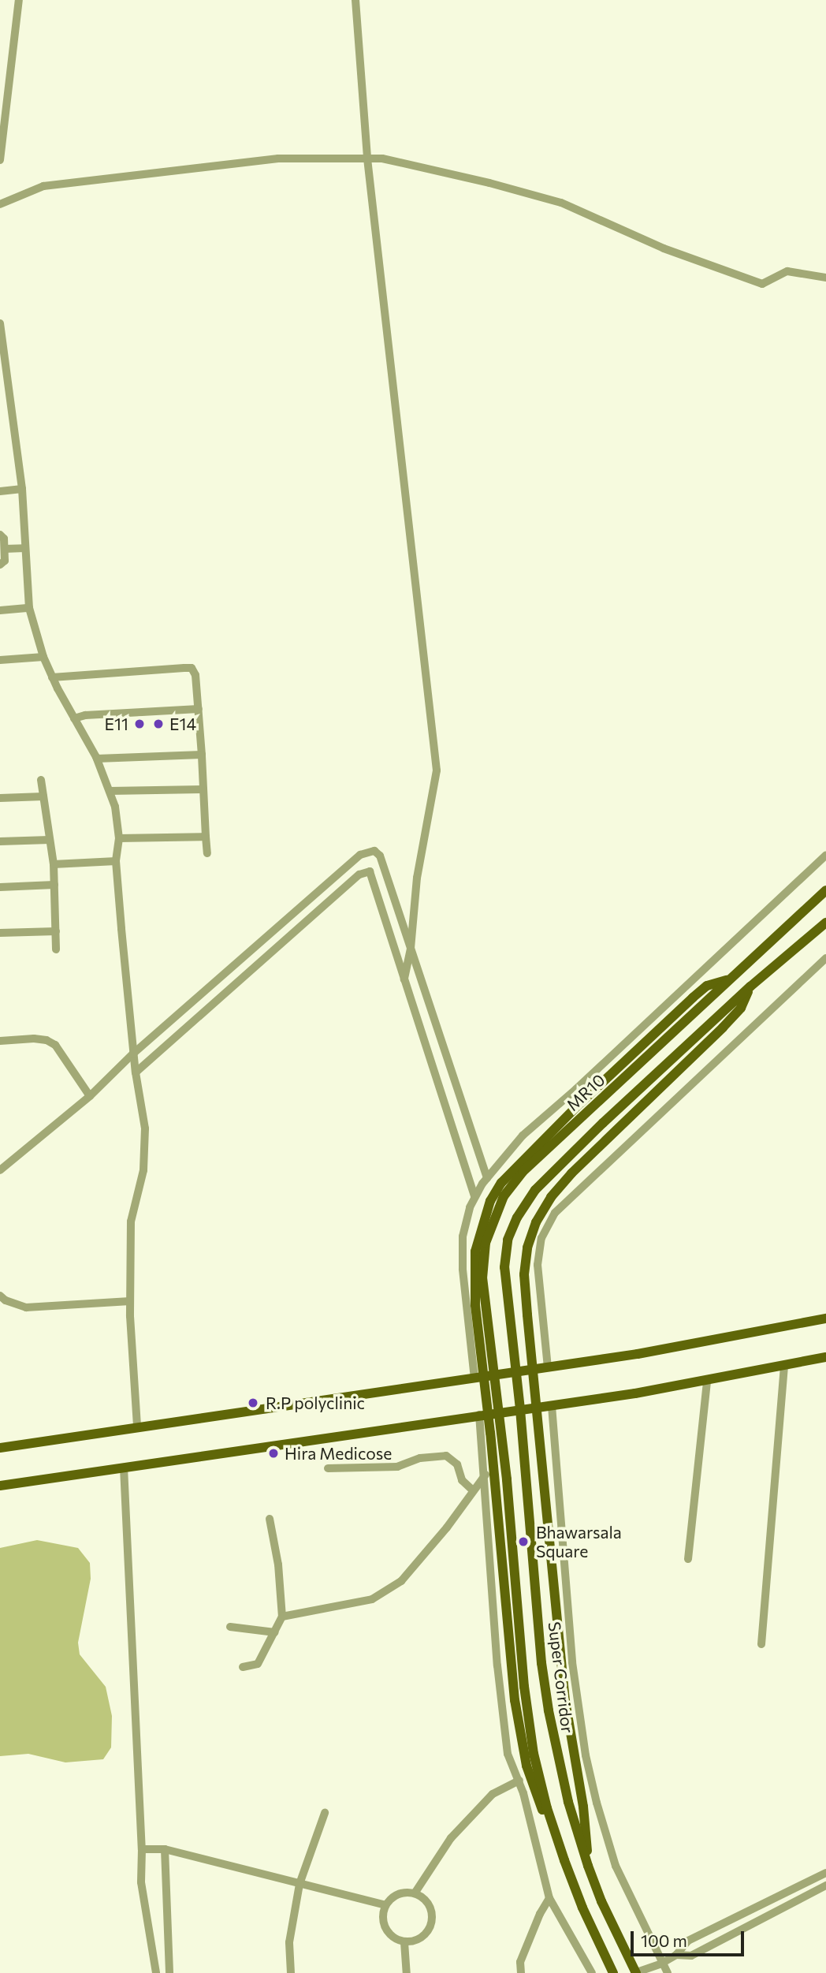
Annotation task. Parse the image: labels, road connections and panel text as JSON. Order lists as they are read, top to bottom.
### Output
{
  "streets": {
    "main road": ["MR10", "Super Corridor"]
  },
  "crossings": [
    ["MR10", "Super Corridor"]
  ],
  "places": [
    "E11",
    "E14",
    "R.P polyclinic",
    "Hira Medicose",
    "Bhawarsala Square"
  ],
  "scale_bar": "100 m"
}
